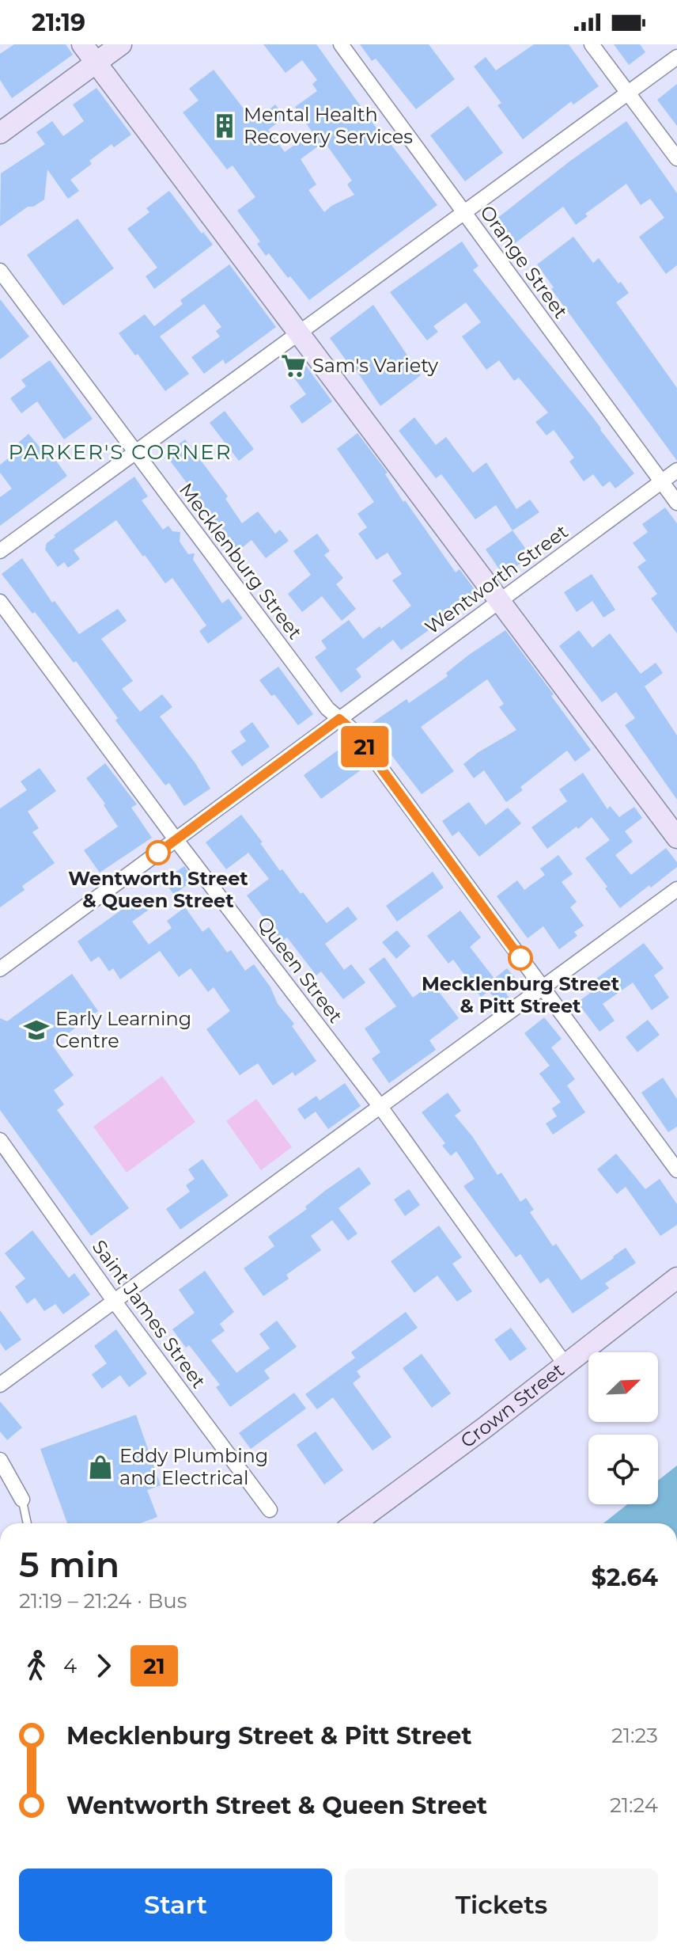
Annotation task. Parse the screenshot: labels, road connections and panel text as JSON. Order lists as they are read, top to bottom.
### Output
{
  "streets": {
    "street": [
      "Orange Street",
      "Mecklenburg Street",
      "Wentworth Street",
      "Queen Street",
      "Saint James Street",
      "Crown Street"
    ]
  },
  "crossings": [
    ["Orange Street", "Wentworth Street"],
    ["Mecklenburg Street", "Wentworth Street"],
    ["Wentworth Street", "Queen Street"],
    ["Queen Street", "Crown Street"]
  ],
  "districts": ["PARKER'S CORNER"],
  "places": {
    "building": ["Mental Health Recovery Services"],
    "supermarket": ["Sam's Variety"],
    "other": ["Wentworth Street & Queen Street", "Mecklenburg Street & Pitt Street"],
    "school or university": ["Early Learning Centre"],
    "shop": ["Eddy Plumbing and Electrical"]
  },
  "lines": ["bus line 21"],
  "north": "top right",
  "page": {
    "status": "21:19",
    "on_map": "21",
    "heading": ["5 min", "21:19 – 21:24 · Bus", "$2.64"],
    "legs": ["4", "21"],
    "list": [
      {
        "name": "Mecklenburg Street & Pitt Street",
        "value": "21:23"
      },
      {
        "name": "Wentworth Street & Queen Street",
        "value": "21:24"
      }
    ],
    "buttons": ["Start", "Tickets"]
  }
}
